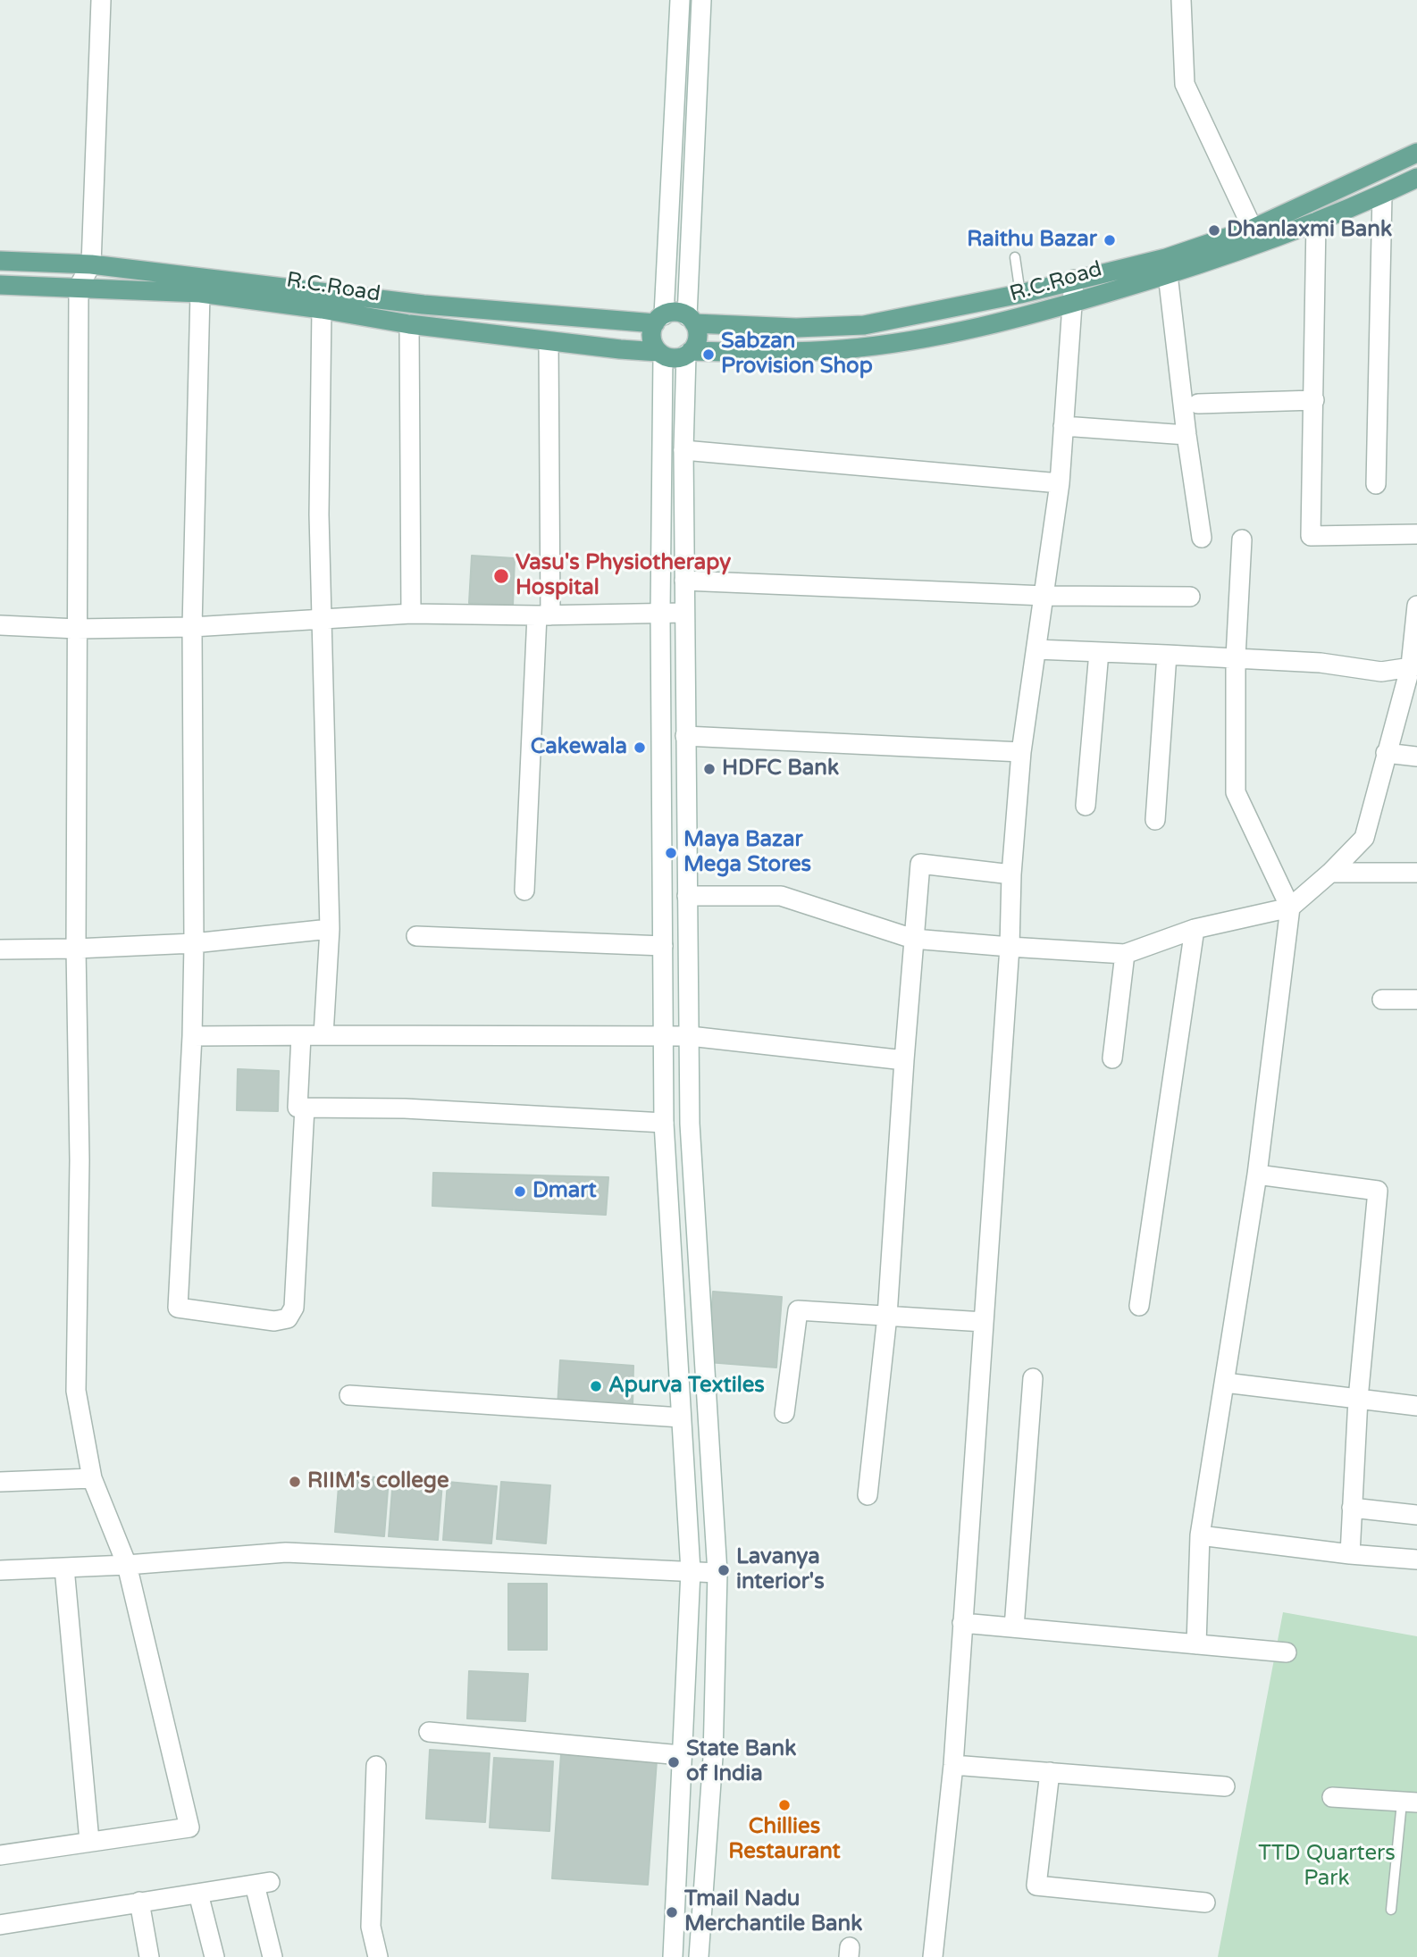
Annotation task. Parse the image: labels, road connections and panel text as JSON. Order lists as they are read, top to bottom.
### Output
{
  "streets": {
    "main road": ["R.C.Road"]
  },
  "parks": ["TTD Quarters Park"],
  "places": [
    "Dhanlaxmi Bank",
    "Raithu Bazar",
    "Sabzan Provision Shop",
    "Vasu's Physiotherapy Hospital",
    "Cakewala",
    "HDFC Bank",
    "Maya Bazar Mega Stores",
    "Dmart",
    "Apurva Textiles",
    "RIIM's college",
    "Lavanya interior's",
    "State Bank of India",
    "Chillies Restaurant",
    "Tmail Nadu Merchantile Bank"
  ]
}
